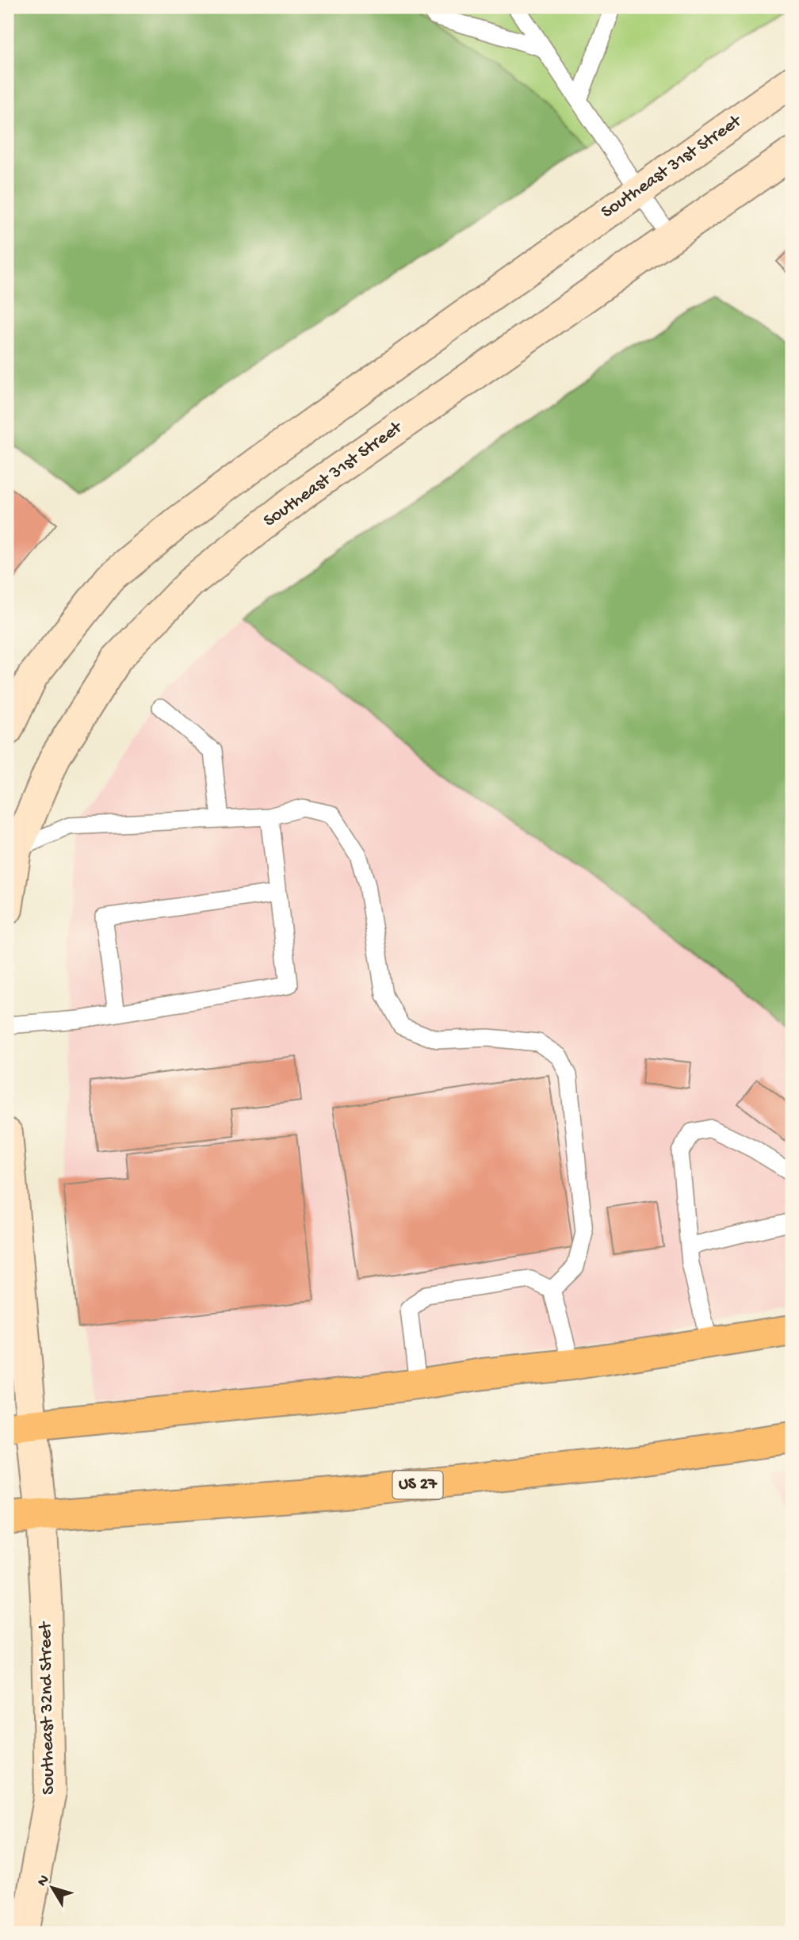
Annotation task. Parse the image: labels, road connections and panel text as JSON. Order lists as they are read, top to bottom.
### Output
{
  "streets": {
    "highway": ["US 27"],
    "main road": ["Southeast 31st Street", "Southeast 32nd Street"]
  },
  "crossings": [
    ["US 27", "Southeast 32nd Street"]
  ],
  "north": "top left"
}
